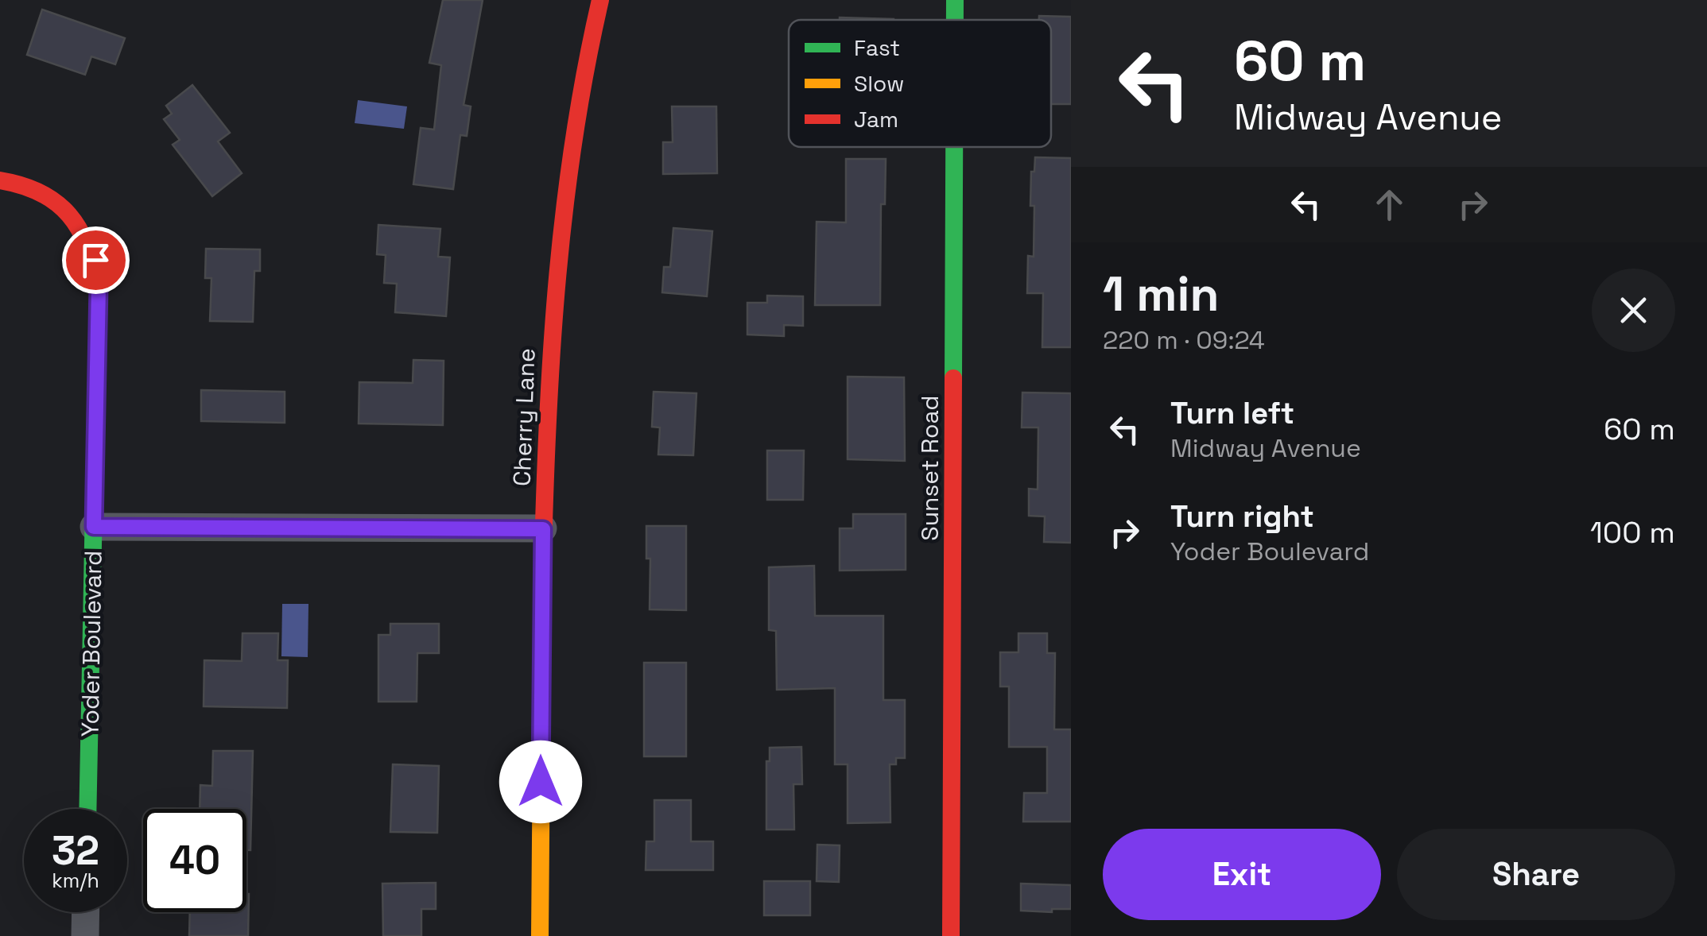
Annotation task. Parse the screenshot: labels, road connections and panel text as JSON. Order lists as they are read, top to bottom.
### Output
{
  "streets": {
    "street": ["Cherry Lane", "Sunset Road", "Yoder Boulevard"]
  },
  "legend": ["Fast", "Slow", "Jam"],
  "page": {
    "turn": ["60 m", "Midway Avenue"],
    "heading": ["1 min", "220 m · 09:24"],
    "list": [
      {
        "name": "Turn left",
        "note": "Midway Avenue",
        "value": "60 m"
      },
      {
        "name": "Turn right",
        "note": "Yoder Boulevard",
        "value": "100 m"
      }
    ],
    "speed": "32 km/h",
    "limit": "40",
    "buttons": ["Exit", "Share"]
  }
}
